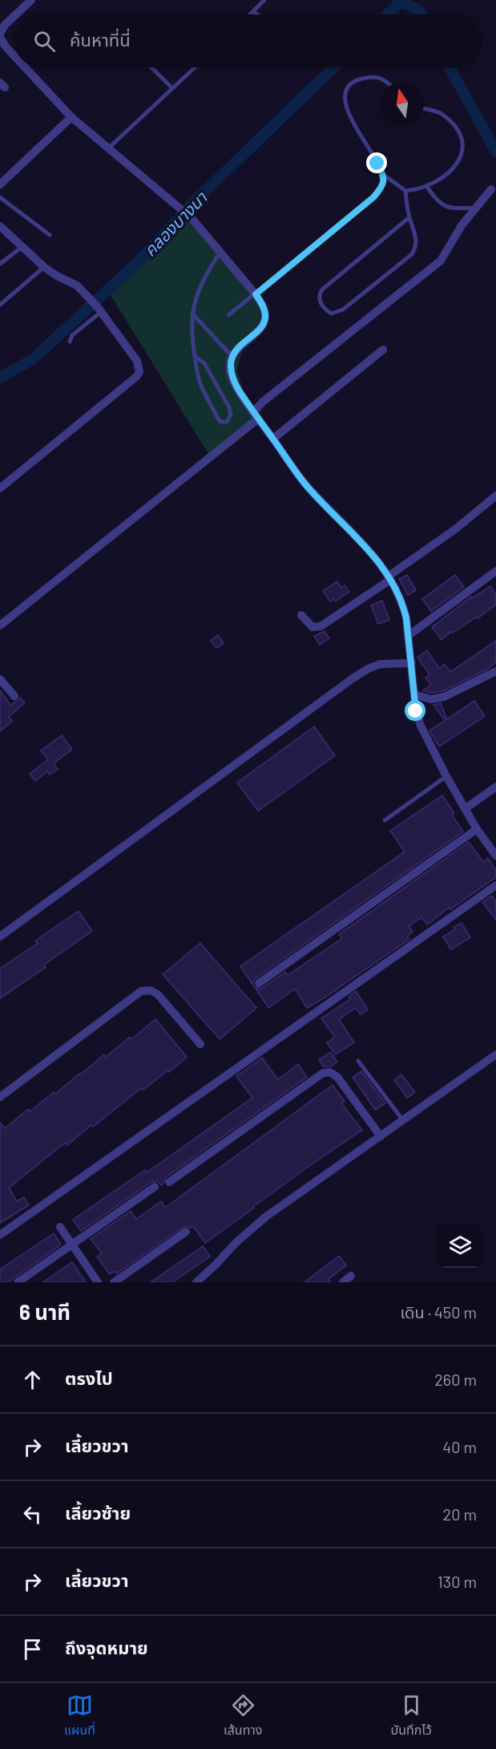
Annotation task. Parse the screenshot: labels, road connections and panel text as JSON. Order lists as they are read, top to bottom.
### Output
{
  "water": ["คลองบางนา"],
  "north": "top",
  "page": {
    "search": "ค้นหาที่นี่",
    "heading": ["6 นาที", "เดิน · 450 m"],
    "list": [
      ["ตรงไป", "260 m"],
      ["เลี้ยวขวา", "40 m"],
      ["เลี้ยวซ้าย", "20 m"],
      ["เลี้ยวขวา", "130 m"],
      "ถึงจุดหมาย"
    ],
    "nav": ["แผนที่", "เส้นทาง", "บันทึกไว้"]
  }
}
